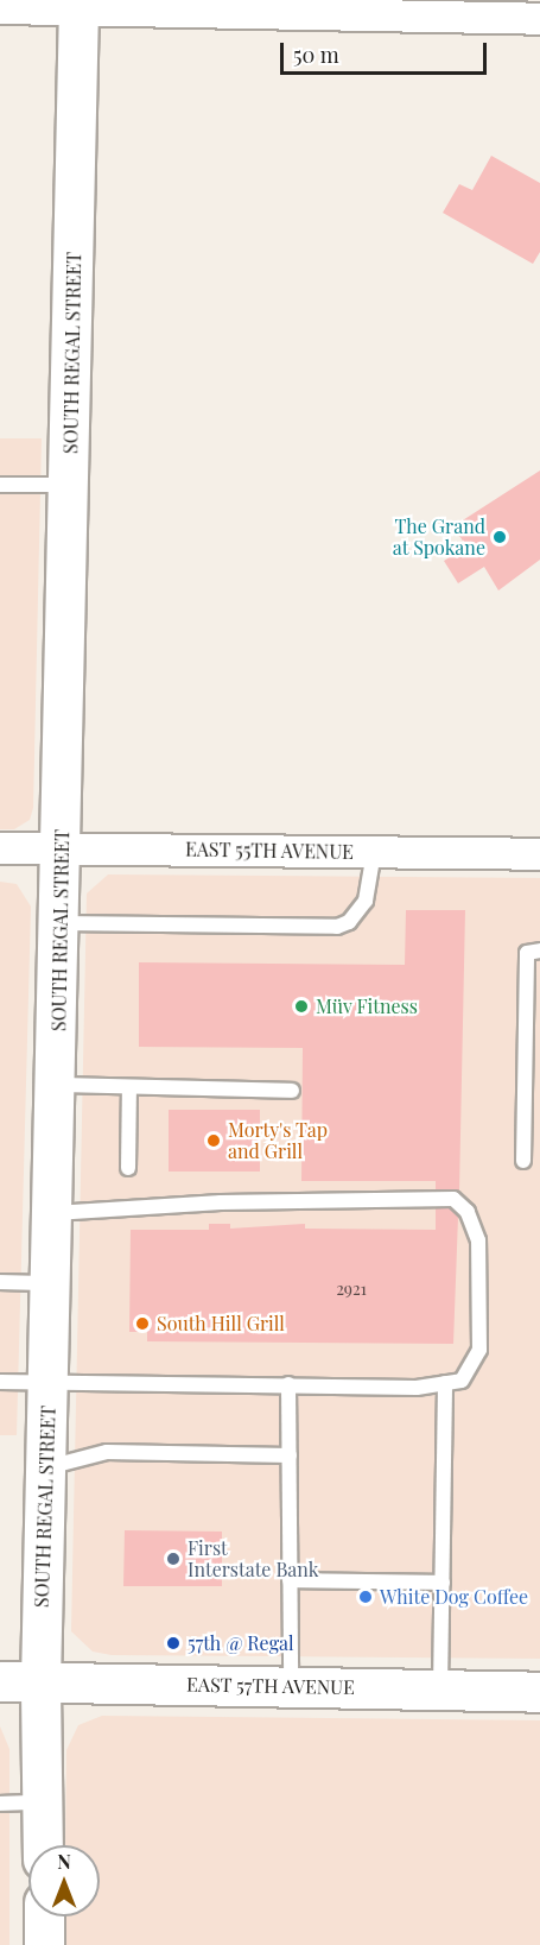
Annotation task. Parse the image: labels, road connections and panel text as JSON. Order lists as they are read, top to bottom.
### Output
{
  "streets": {
    "main road": ["SOUTH REGAL STREET", "EAST 57TH AVENUE"],
    "street": ["EAST 55TH AVENUE"]
  },
  "crossings": [
    ["SOUTH REGAL STREET", "EAST 55TH AVENUE"],
    ["SOUTH REGAL STREET", "EAST 57TH AVENUE"]
  ],
  "places": [
    "The Grand at Spokane",
    "Müv Fitness",
    "Morty's Tap and Grill",
    "South Hill Grill",
    "First Interstate Bank",
    "White Dog Coffee",
    "57th @ Regal"
  ],
  "house_numbers": ["2921"],
  "scale_bar": "50 m",
  "north": "top"
}
